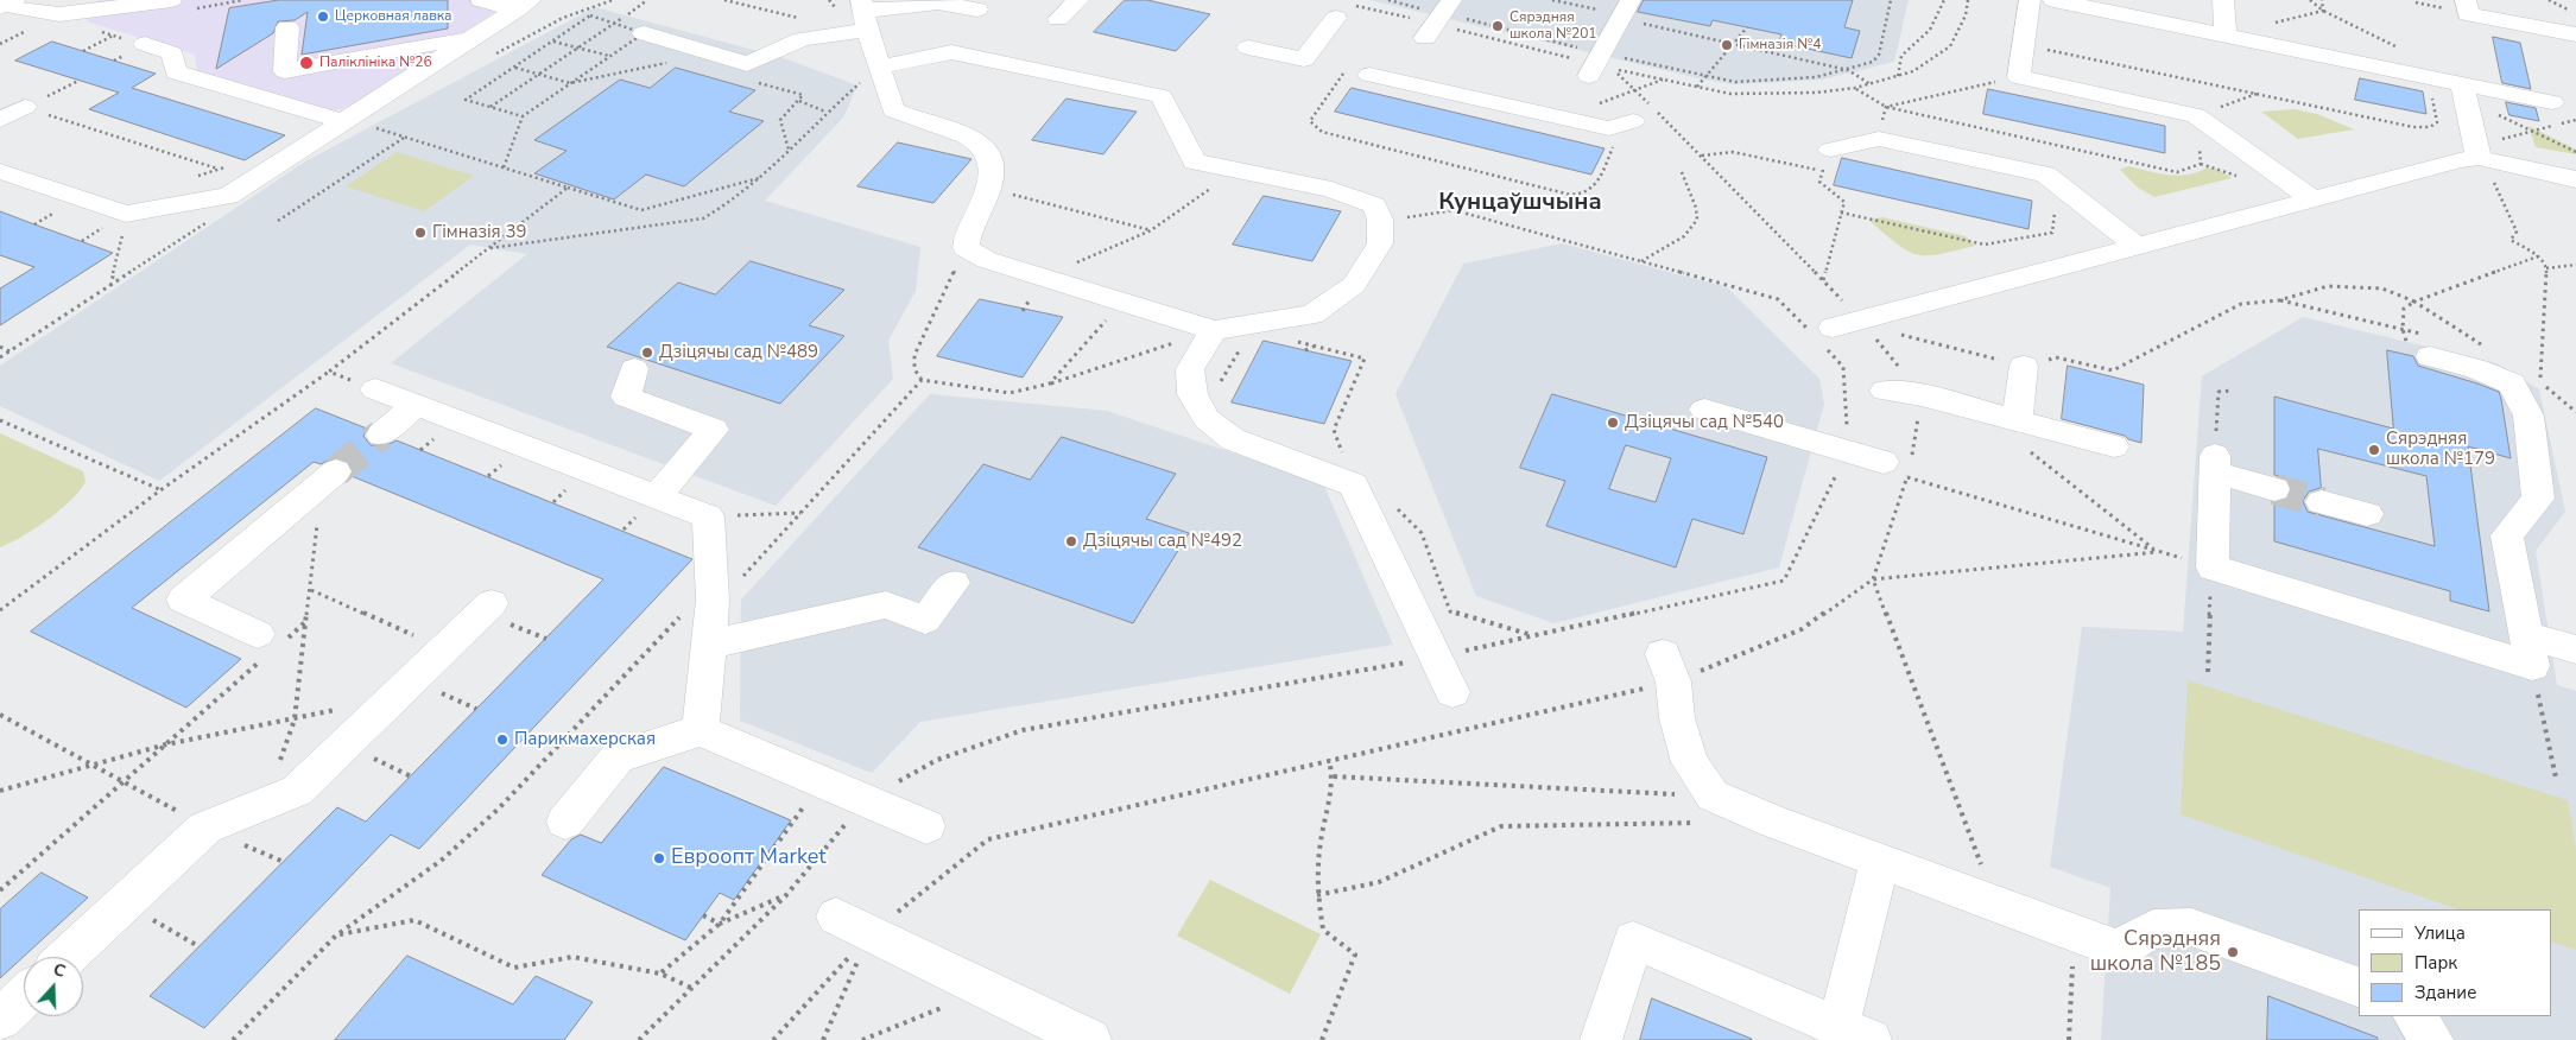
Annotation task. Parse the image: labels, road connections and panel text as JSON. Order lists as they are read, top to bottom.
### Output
{
  "districts": ["Кунцаўшчына"],
  "places": [
    "Церковная лавка",
    "Сярэдняя школа №201",
    "Гімназія №4",
    "Паліклініка №26",
    "Гімназія 39",
    "Дзіцячы сад №489",
    "Дзіцячы сад №540",
    "Сярэдняя школа №179",
    "Дзіцячы сад №492",
    "Парикмахерская",
    "Евроопт Market",
    "Сярэдняя школа №185"
  ],
  "legend": ["Улица", "Парк", "Здание"],
  "north": "top"
}
